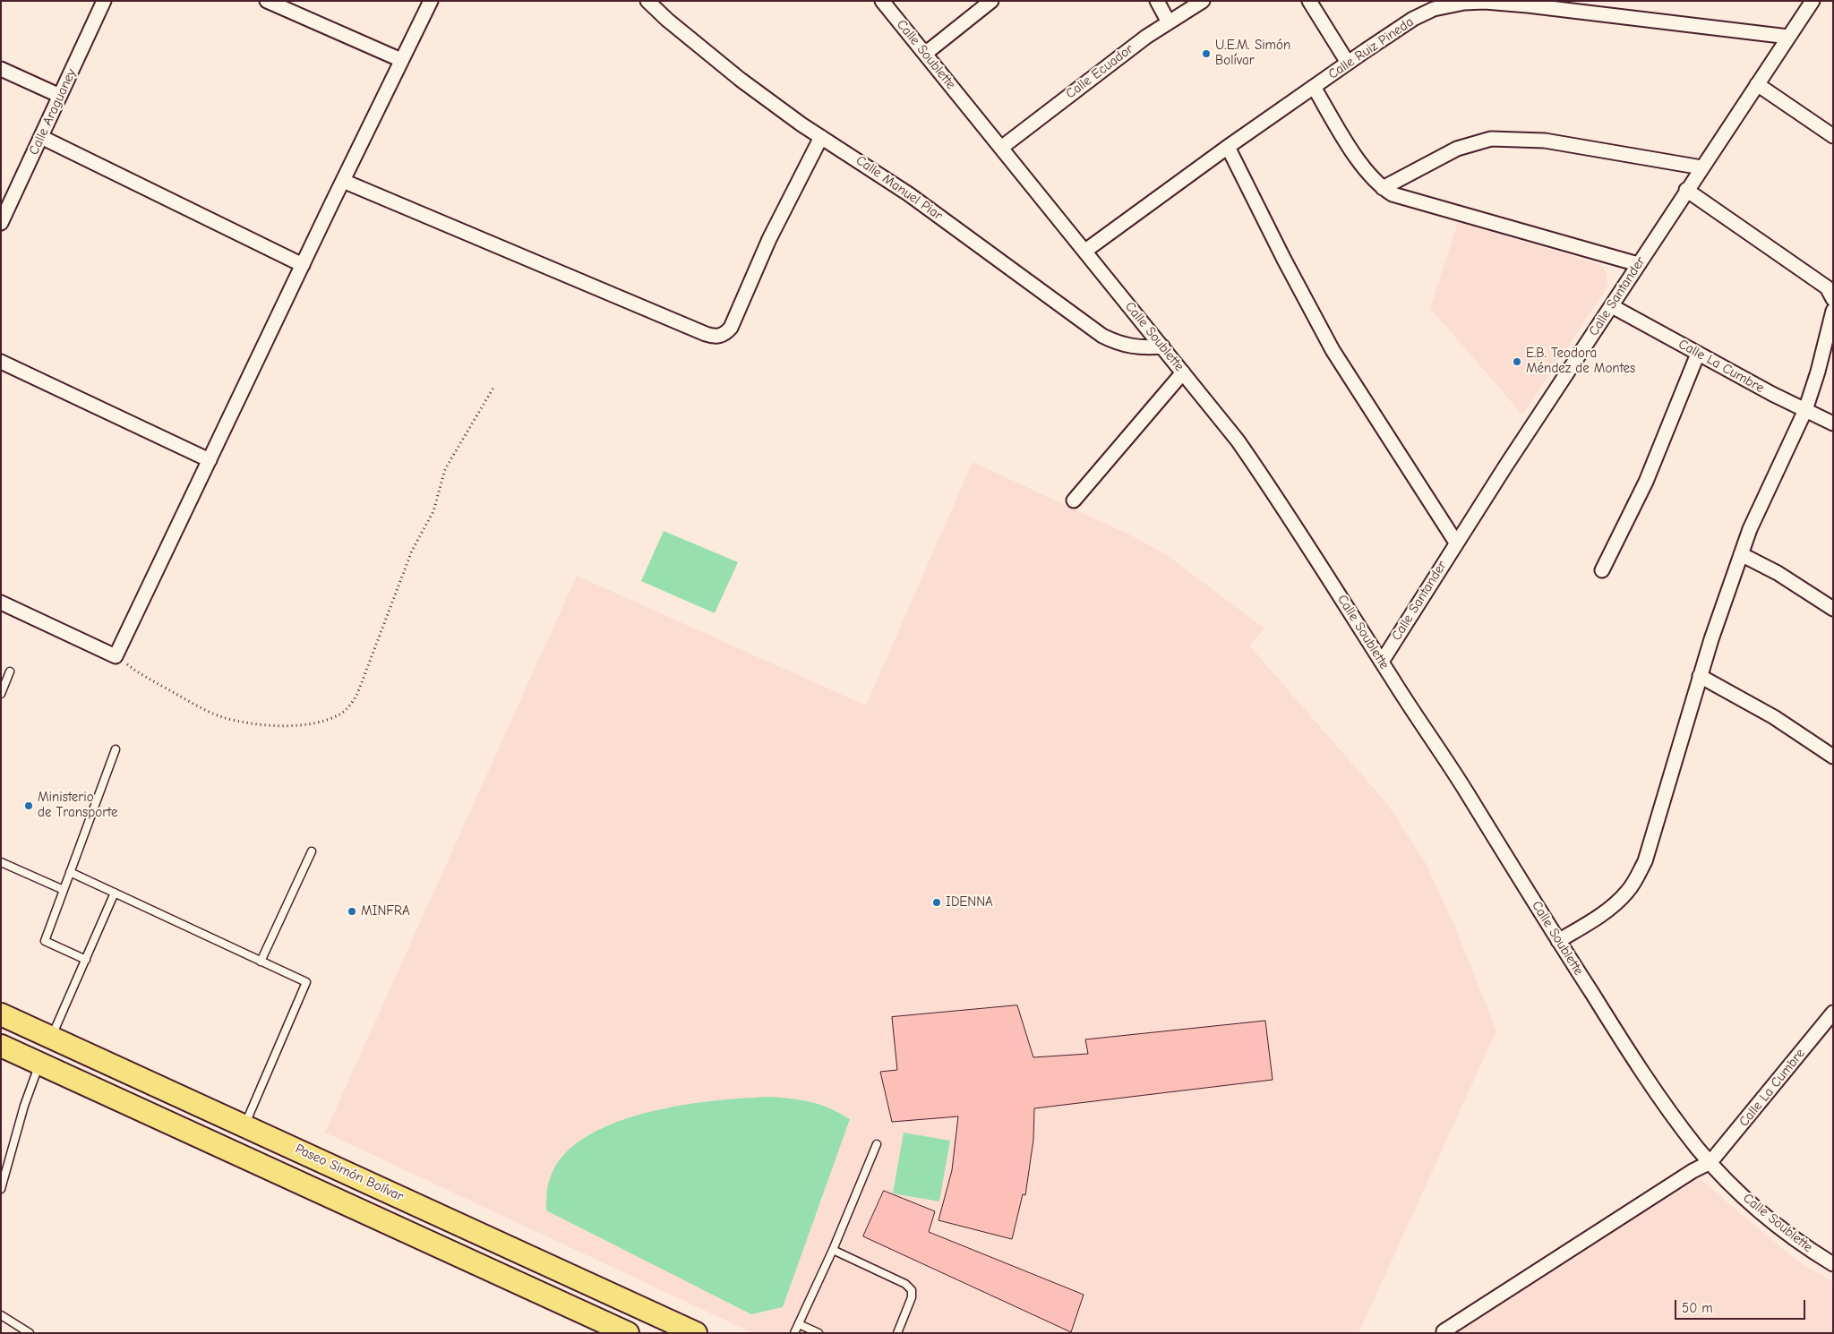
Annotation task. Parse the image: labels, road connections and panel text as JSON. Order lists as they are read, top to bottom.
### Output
{
  "streets": {
    "main road": ["Paseo Simón Bolívar"],
    "street": [
      "Calle Ruiz Pineda",
      "Calle Soublette",
      "Calle Ecuador",
      "Calle Araguaney",
      "Calle Manuel Piar",
      "Calle Santander",
      "Calle La Cumbre"
    ]
  },
  "crossings": [
    ["Calle Ruiz Pineda", "Calle Soublette"],
    ["Calle Ruiz Pineda", "Calle Santander"],
    ["Calle Soublette", "Calle Ecuador"],
    ["Calle Soublette", "Calle Manuel Piar"],
    ["Calle Soublette", "Calle Santander"],
    ["Calle Soublette", "Calle La Cumbre"],
    ["Calle Santander", "Calle La Cumbre"]
  ],
  "places": [
    "U.E.M. Simón Bolívar",
    "E.B. Teodora Méndez de Montes",
    "Ministerio de Transporte",
    "IDENNA",
    "MINFRA"
  ],
  "scale_bar": "50 m"
}
